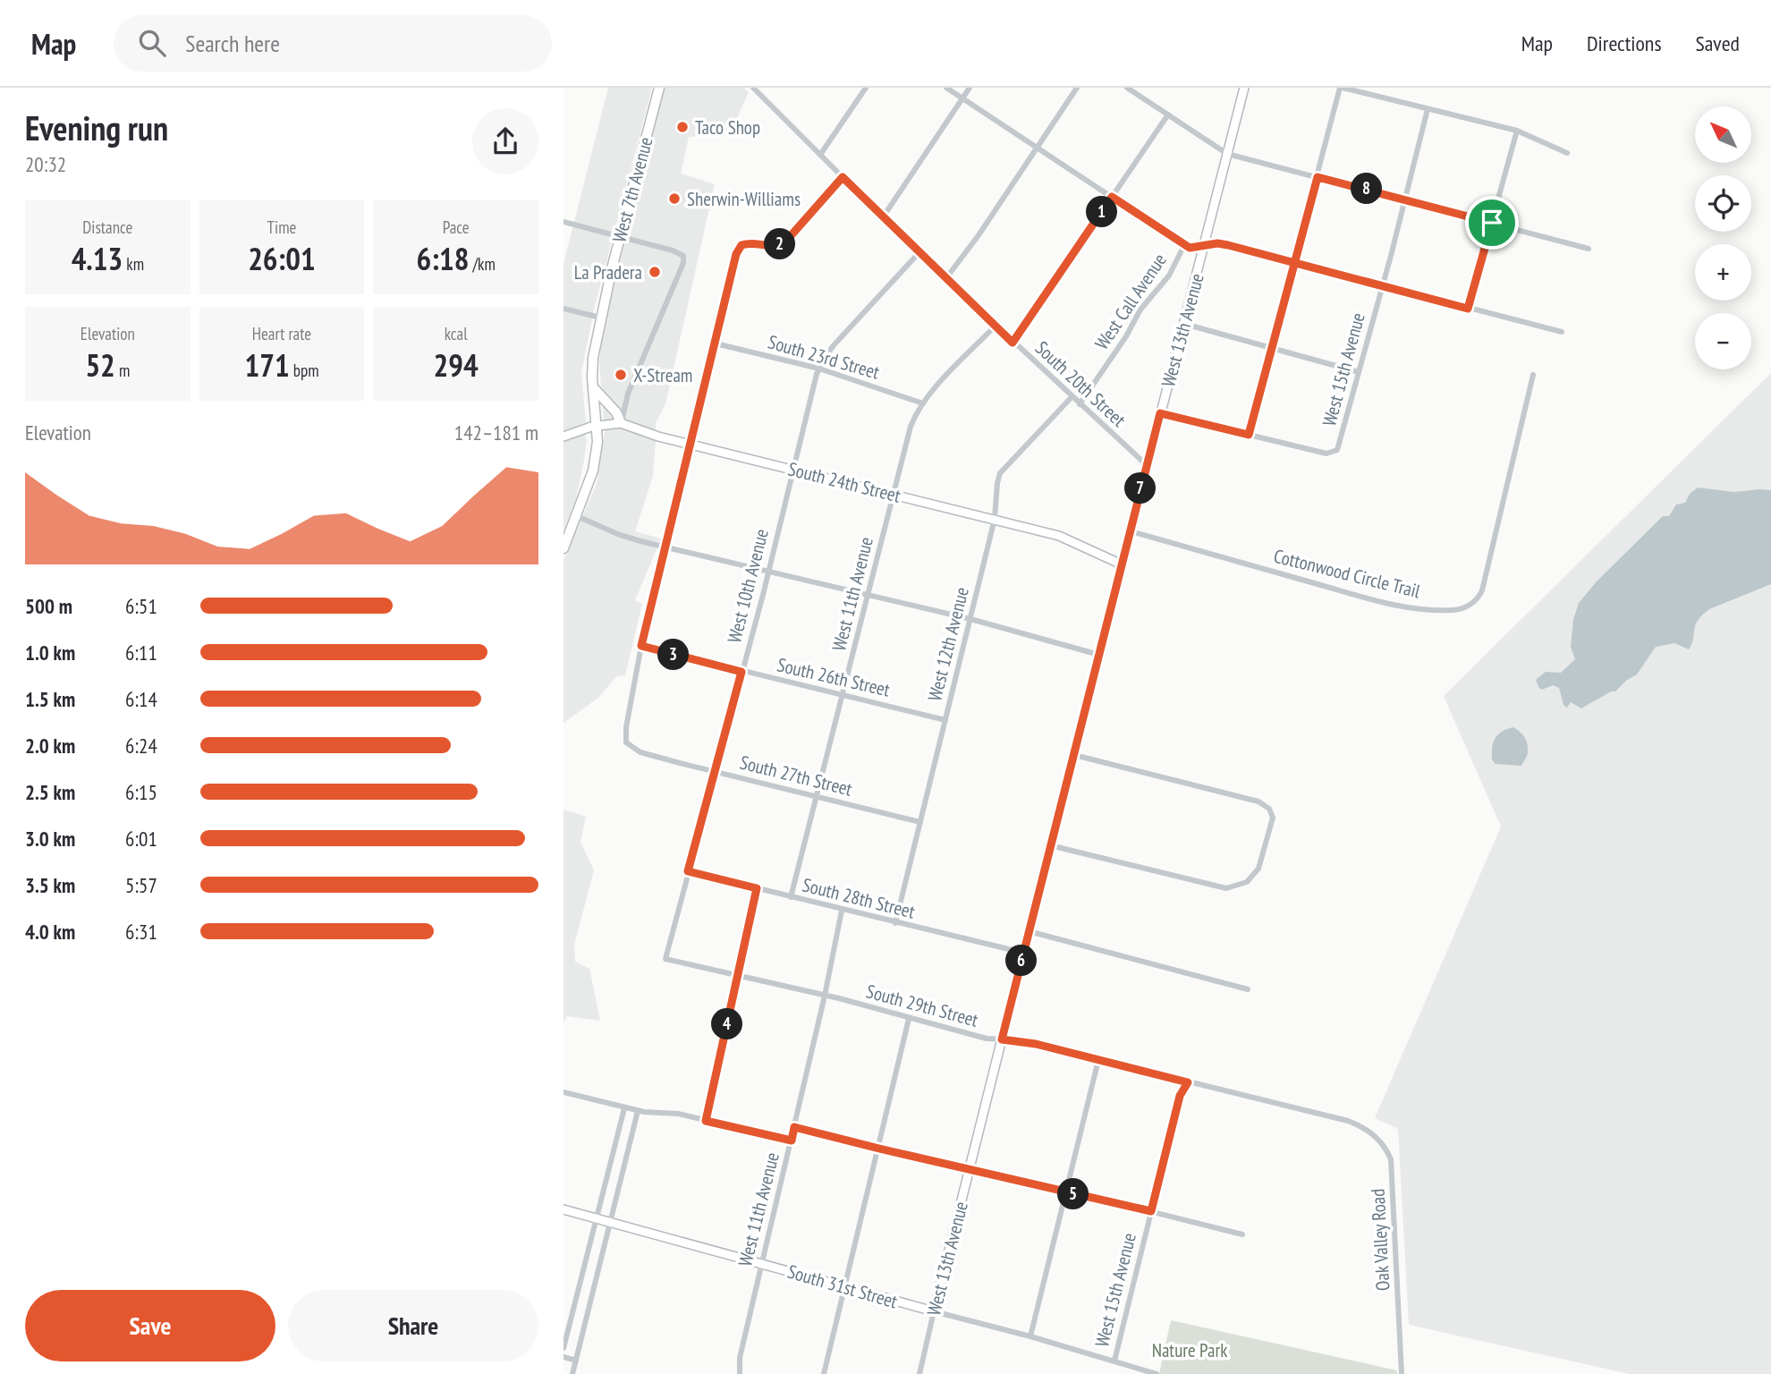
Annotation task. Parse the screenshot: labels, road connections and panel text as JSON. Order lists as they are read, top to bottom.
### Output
{
  "streets": {
    "main road": ["West 7th Avenue"],
    "street": [
      "West Call Avenue",
      "West 13th Avenue",
      "South 23rd Street",
      "West 15th Avenue",
      "South 20th Street",
      "South 24th Street",
      "Cottonwood Circle Trail",
      "West 10th Avenue",
      "West 11th Avenue",
      "West 12th Avenue",
      "South 26th Street",
      "South 27th Street",
      "South 28th Street",
      "South 29th Street",
      "Oak Valley Road",
      "South 31st Street"
    ]
  },
  "crossings": [
    ["West 7th Avenue", "South 24th Street"],
    ["West Call Avenue", "South 20th Street"],
    ["West 13th Avenue", "South 20th Street"],
    ["West 13th Avenue", "South 24th Street"],
    ["West 13th Avenue", "Cottonwood Circle Trail"],
    ["West 13th Avenue", "South 28th Street"],
    ["West 13th Avenue", "South 29th Street"],
    ["West 13th Avenue", "South 31st Street"],
    ["South 23rd Street", "West 10th Avenue"],
    ["South 23rd Street", "West 11th Avenue"],
    ["West 15th Avenue", "South 29th Street"],
    ["West 15th Avenue", "South 31st Street"],
    ["South 20th Street", "West 10th Avenue"],
    ["South 20th Street", "West 11th Avenue"],
    ["South 20th Street", "West 12th Avenue"],
    ["South 24th Street", "West 10th Avenue"],
    ["South 24th Street", "West 11th Avenue"],
    ["South 24th Street", "West 12th Avenue"],
    ["West 10th Avenue", "South 26th Street"],
    ["West 10th Avenue", "South 27th Street"],
    ["West 10th Avenue", "South 28th Street"],
    ["West 10th Avenue", "South 29th Street"],
    ["West 11th Avenue", "South 26th Street"],
    ["West 11th Avenue", "South 27th Street"],
    ["West 11th Avenue", "South 28th Street"],
    ["West 11th Avenue", "South 29th Street"],
    ["West 11th Avenue", "South 31st Street"],
    ["West 12th Avenue", "South 26th Street"],
    ["West 12th Avenue", "South 27th Street"],
    ["West 12th Avenue", "South 28th Street"],
    ["South 26th Street", "South 27th Street"],
    ["South 29th Street", "Oak Valley Road"]
  ],
  "parks": ["Nature Park"],
  "places": [
    "Taco Shop",
    "Sherwin-Williams",
    "La Pradera",
    "X-Stream"
  ],
  "north": "top left",
  "page": {
    "header": "Map",
    "search": "Search here",
    "nav": ["Map", "Directions", "Saved"],
    "heading": ["Evening run", "20:32"],
    "map_buttons": ["+", "−"],
    "pins": [
      "8",
      "1",
      "2",
      "7",
      "3",
      "6",
      "4",
      "5"
    ],
    "stats": [
      ["Distance", "4.13 km"],
      ["Time", "26:01"],
      ["Pace", "6:18 /km"],
      ["Elevation", "52 m"],
      ["Heart rate", "171 bpm"],
      ["kcal", "294"]
    ],
    "chart": ["Elevation", "142–181 m"],
    "list": [
      {
        "name": "500 m",
        "note": "6:51"
      },
      {
        "name": "1.0 km",
        "note": "6:11"
      },
      {
        "name": "1.5 km",
        "note": "6:14"
      },
      {
        "name": "2.0 km",
        "note": "6:24"
      },
      {
        "name": "2.5 km",
        "note": "6:15"
      },
      {
        "name": "3.0 km",
        "note": "6:01"
      },
      {
        "name": "3.5 km",
        "note": "5:57"
      },
      {
        "name": "4.0 km",
        "note": "6:31"
      }
    ],
    "buttons": ["Save", "Share"]
  }
}
